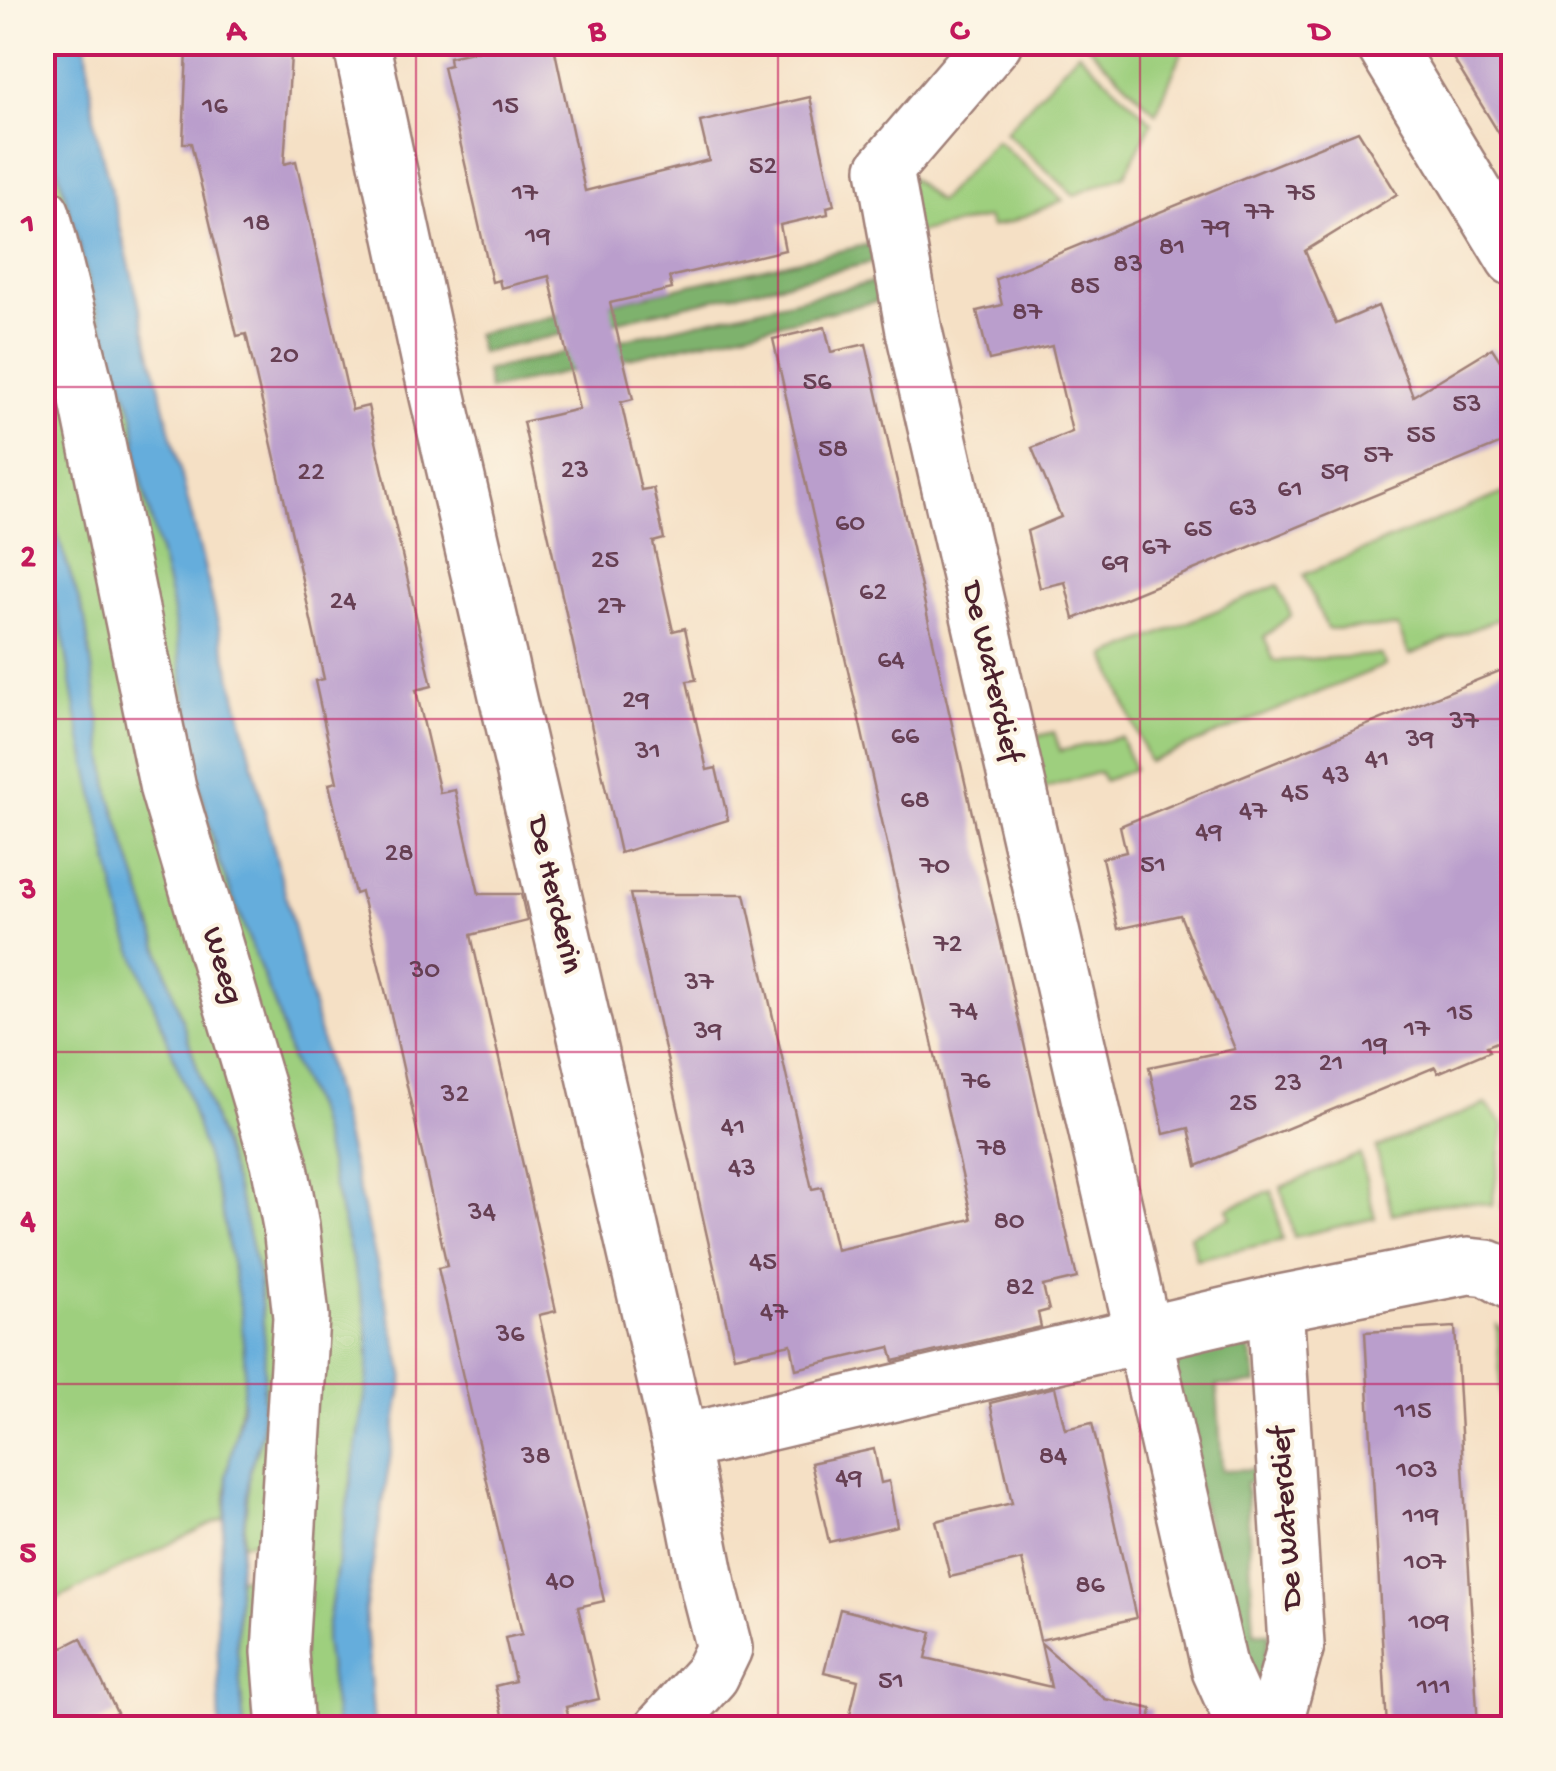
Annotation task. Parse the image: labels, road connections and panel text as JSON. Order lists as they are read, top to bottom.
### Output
{
  "streets": {
    "street": ["De Waterdief", "De Herderin", "Weeg"]
  },
  "house_numbers": [
    "16",
    "15",
    "52",
    "17",
    "75",
    "77",
    "18",
    "79",
    "19",
    "81",
    "83",
    "85",
    "87",
    "20",
    "56",
    "53",
    "55",
    "58",
    "57",
    "23",
    "22",
    "59",
    "61",
    "63",
    "60",
    "65",
    "67",
    "25",
    "69",
    "62",
    "24",
    "27",
    "64",
    "29",
    "37",
    "66",
    "39",
    "31",
    "41",
    "43",
    "45",
    "68",
    "47",
    "49",
    "28",
    "51",
    "70",
    "72",
    "30",
    "37",
    "74",
    "15",
    "17",
    "39",
    "19",
    "21",
    "76",
    "23",
    "32",
    "25",
    "41",
    "78",
    "43",
    "34",
    "80",
    "45",
    "82",
    "47",
    "36",
    "115",
    "38",
    "84",
    "103",
    "49",
    "119",
    "107",
    "40",
    "86",
    "109",
    "51",
    "111"
  ],
  "grid": {
    "columns": [
      "A",
      "B",
      "C",
      "D"
    ],
    "rows": [
      "1",
      "2",
      "3",
      "4",
      "5"
    ]
  }
}
